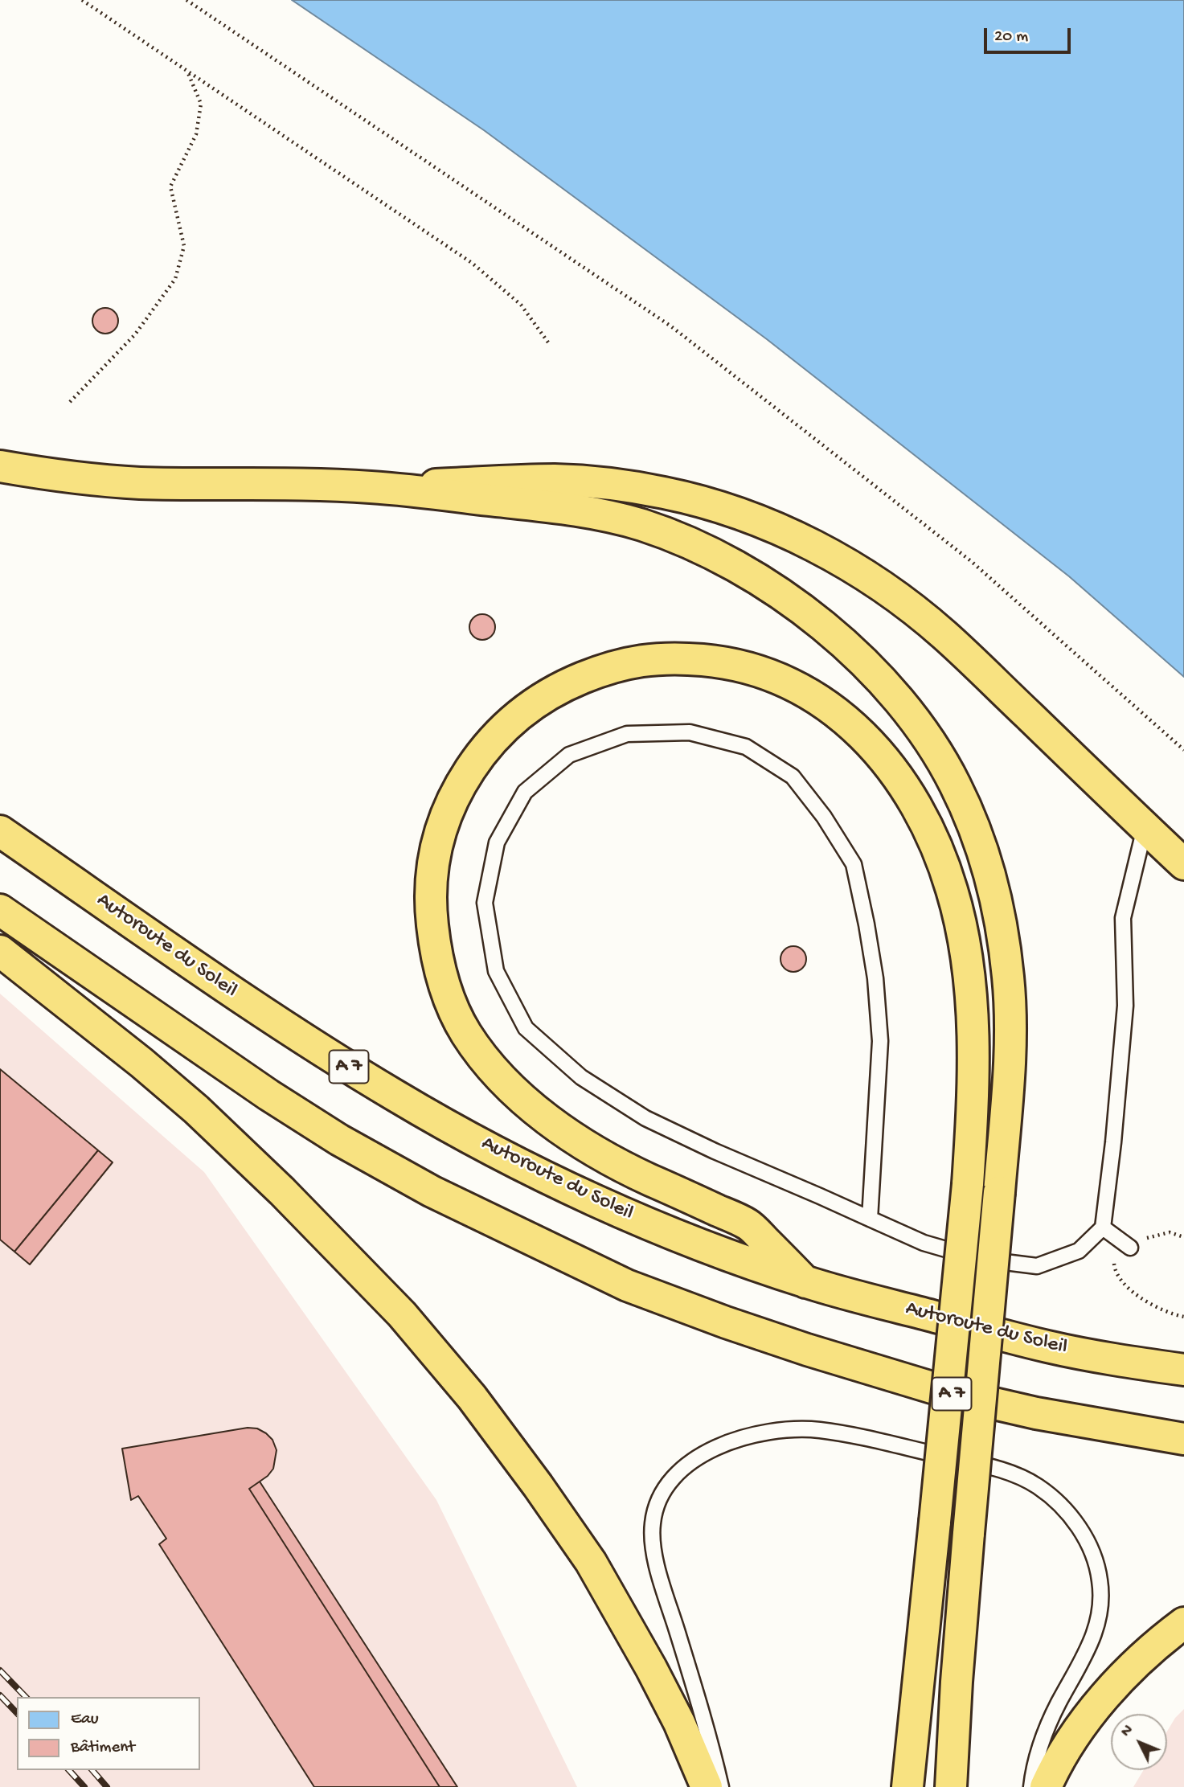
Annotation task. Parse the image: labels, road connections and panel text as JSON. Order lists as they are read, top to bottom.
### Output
{
  "streets": {
    "highway": ["Autoroute du Soleil", "A 7"]
  },
  "legend": ["Eau", "Bâtiment"],
  "scale_bar": "20 m",
  "north": "top left"
}
